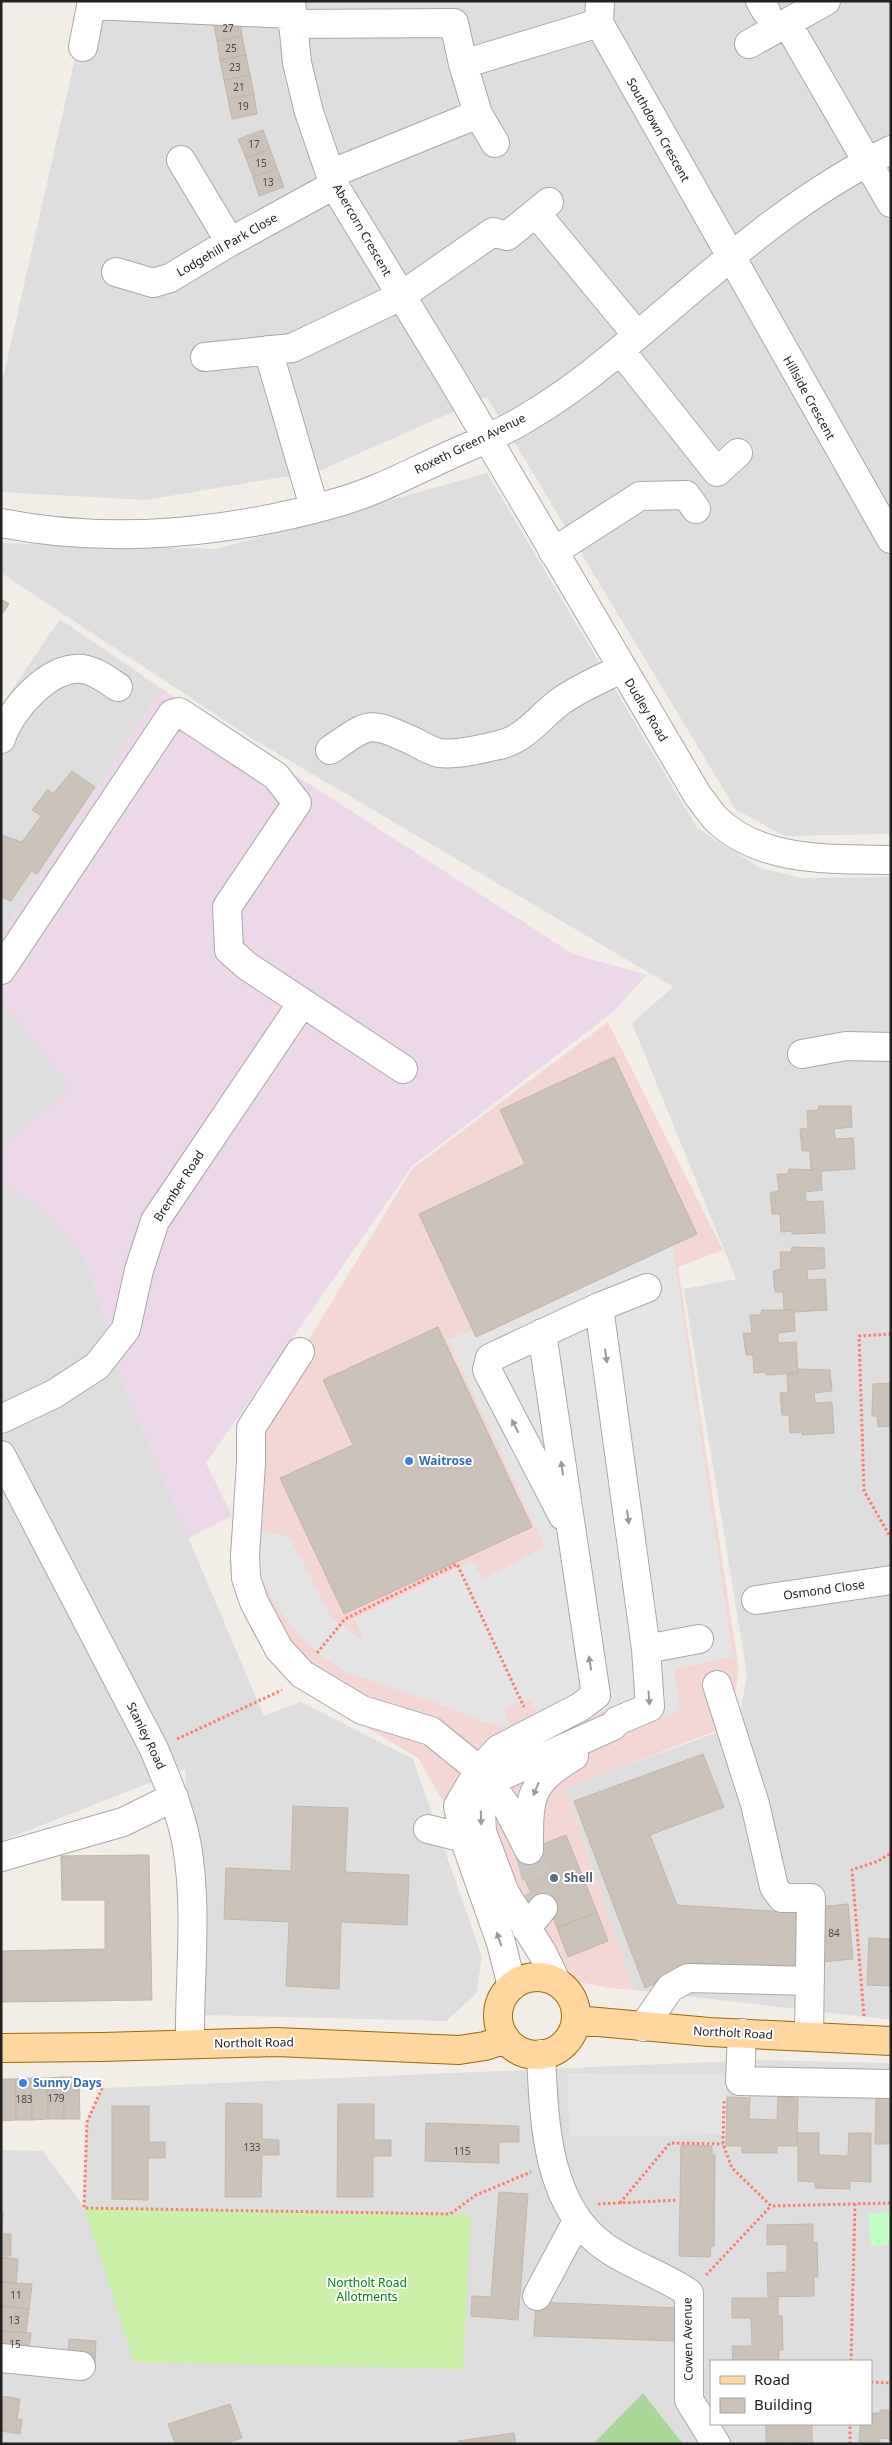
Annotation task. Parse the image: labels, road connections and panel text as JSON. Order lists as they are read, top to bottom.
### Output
{
  "streets": {
    "main road": ["Northolt Road"],
    "street": [
      "Southdown Crescent",
      "Abercorn Crescent",
      "Lodgehill Park Close",
      "Hillside Crescent",
      "Roxeth Green Avenue",
      "Dudley Road",
      "Brember Road",
      "Osmond Close",
      "Stanley Road",
      "Cowen Avenue"
    ]
  },
  "crossings": [
    ["Southdown Crescent", "Hillside Crescent"],
    ["Southdown Crescent", "Roxeth Green Avenue"],
    ["Abercorn Crescent", "Lodgehill Park Close"],
    ["Abercorn Crescent", "Roxeth Green Avenue"],
    ["Abercorn Crescent", "Dudley Road"],
    ["Hillside Crescent", "Roxeth Green Avenue"],
    ["Roxeth Green Avenue", "Dudley Road"],
    ["Stanley Road", "Northolt Road"],
    ["Northolt Road", "Cowen Avenue"]
  ],
  "parks": ["Northolt Road Allotments"],
  "places": ["Waitrose", "Shell", "Sunny Days"],
  "house_numbers": [
    "27",
    "25",
    "23",
    "21",
    "19",
    "17",
    "15",
    "13",
    "84",
    "179",
    "183",
    "133",
    "115",
    "11",
    "13",
    "15"
  ],
  "legend": ["Road", "Building"]
}
